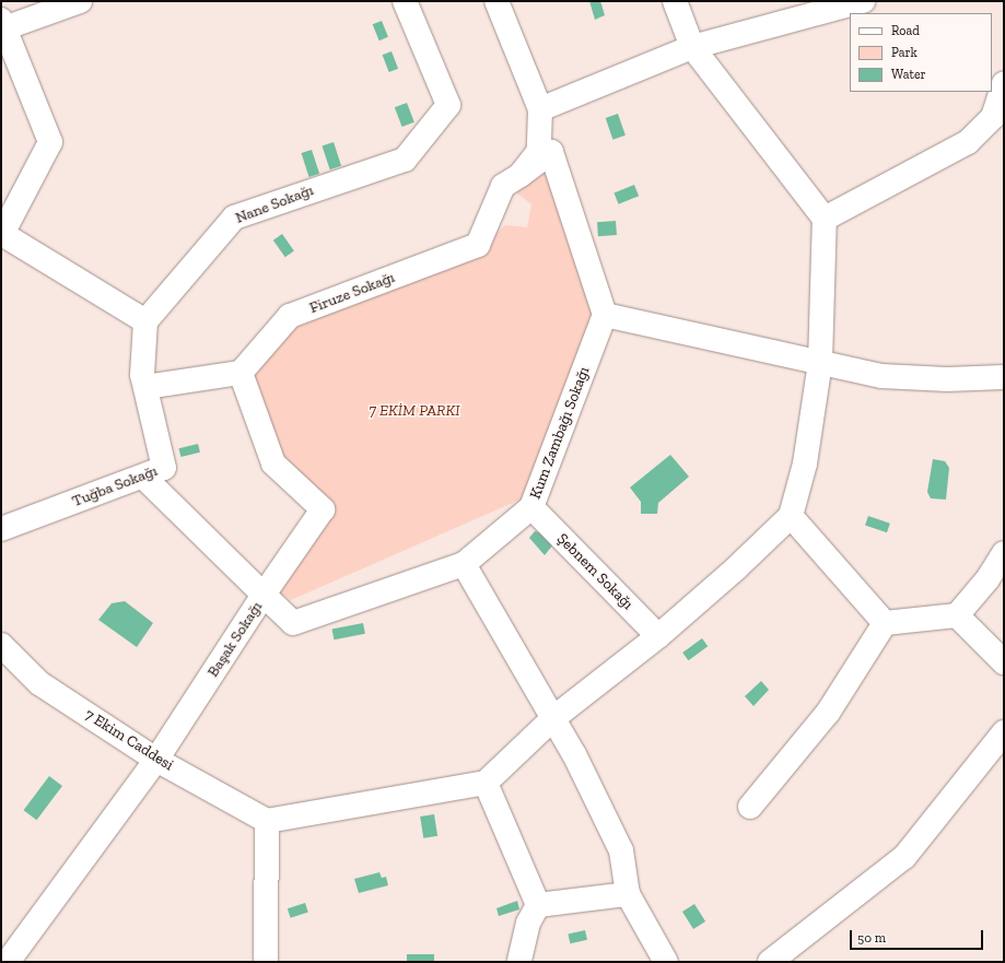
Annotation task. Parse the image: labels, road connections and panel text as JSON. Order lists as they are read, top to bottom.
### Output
{
  "streets": {
    "street": [
      "Nane Sokağı",
      "Firuze Sokağı",
      "Kum Zambağı Sokağı",
      "Tuğba Sokağı",
      "Şebnem Sokağı",
      "Başak Sokağı",
      "7 Ekim Caddesi"
    ]
  },
  "crossings": [
    ["Nane Sokağı", "Tuğba Sokağı"],
    ["Kum Zambağı Sokağı", "Şebnem Sokağı"],
    ["Kum Zambağı Sokağı", "Başak Sokağı"],
    ["Tuğba Sokağı", "Başak Sokağı"],
    ["Başak Sokağı", "7 Ekim Caddesi"]
  ],
  "parks": ["7 EKİM PARKI"],
  "legend": ["Road", "Park", "Water"],
  "scale_bar": "50 m"
}
